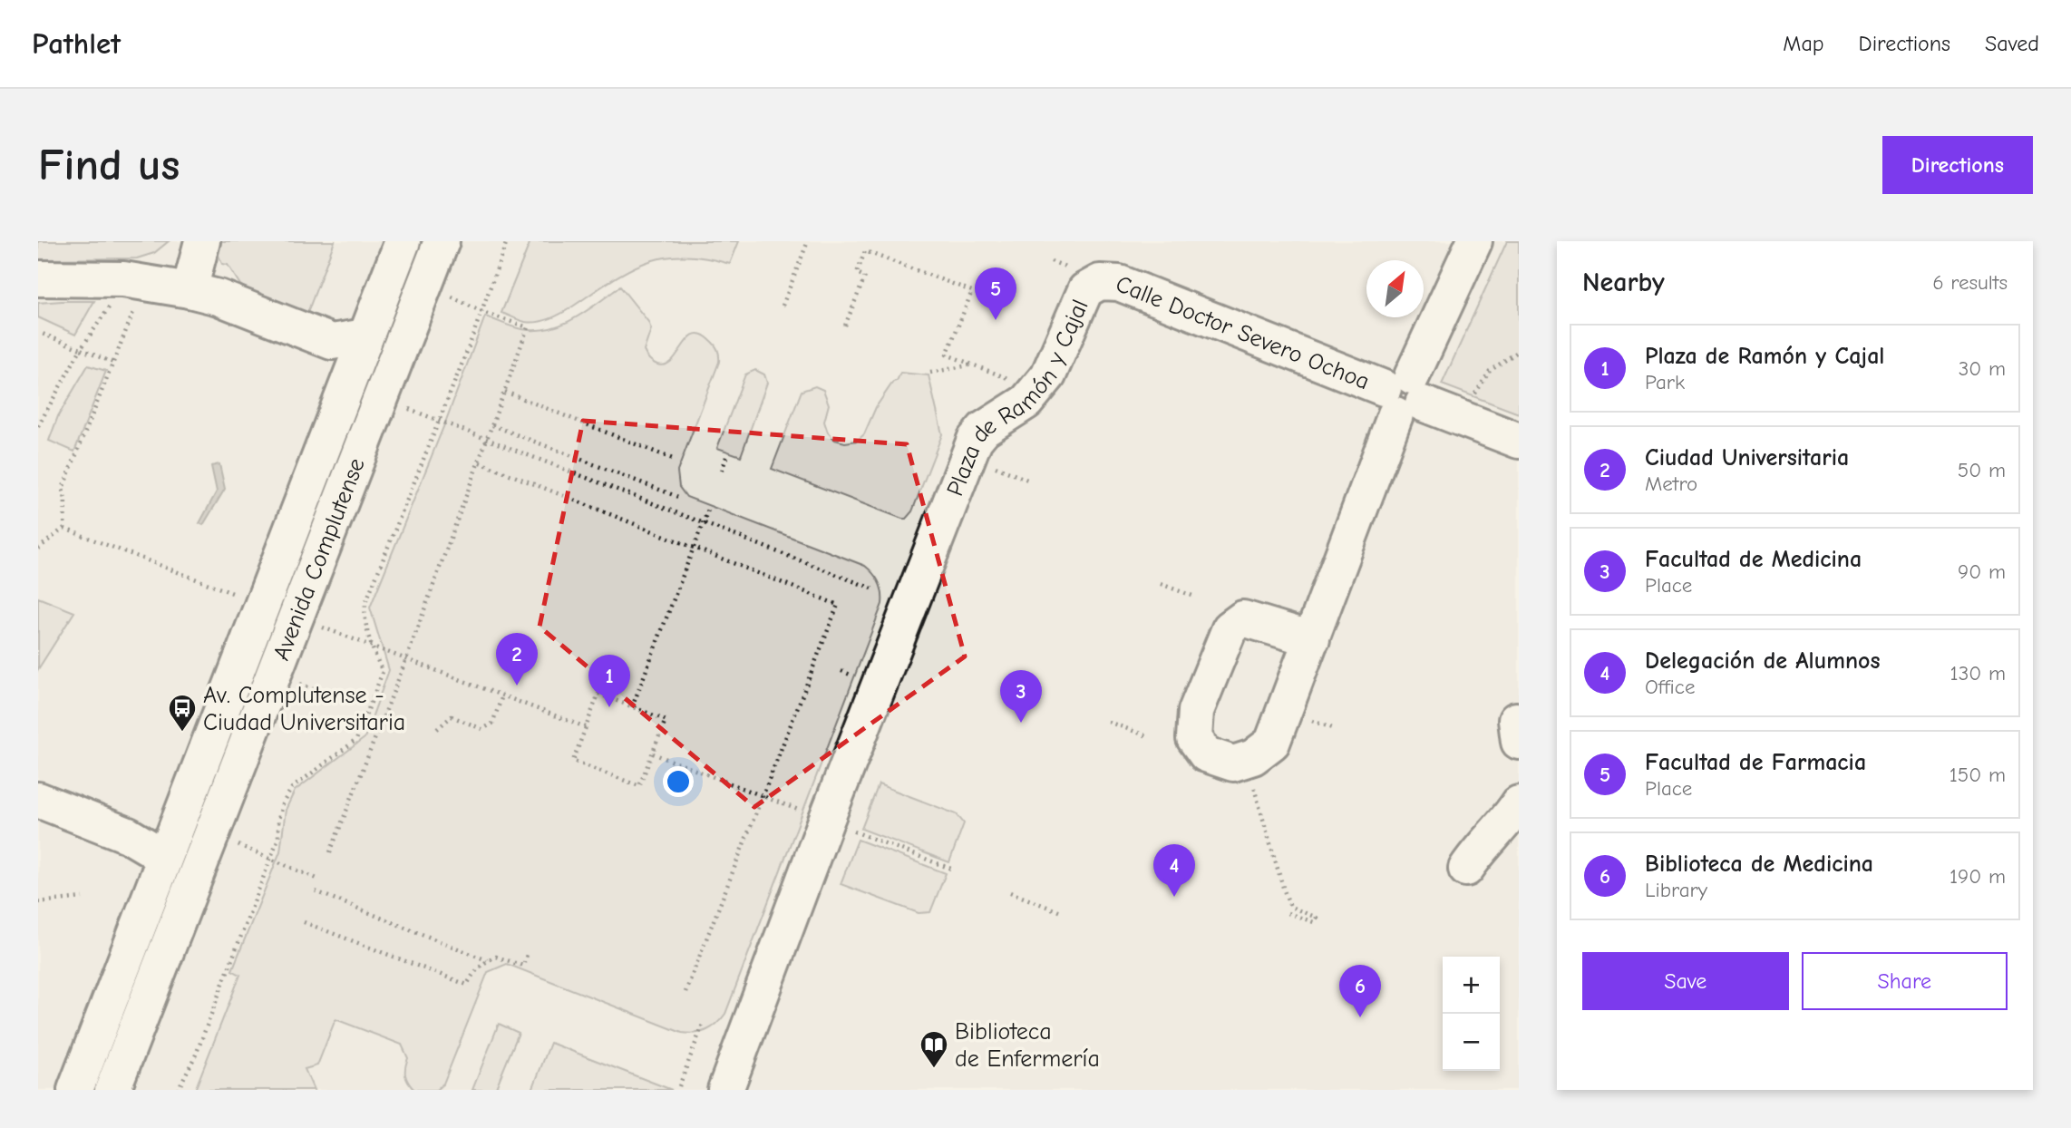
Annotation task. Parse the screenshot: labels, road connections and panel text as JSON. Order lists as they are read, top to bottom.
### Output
{
  "streets": {
    "street": ["Calle Doctor Severo Ochoa", "Plaza de Ramón y Cajal", "Avenida Complutense"]
  },
  "crossings": [
    ["Calle Doctor Severo Ochoa", "Plaza de Ramón y Cajal"]
  ],
  "places": {
    "bus stop": ["Av. Complutense - Ciudad Universitaria"],
    "library": ["Biblioteca de Enfermería"]
  },
  "north": "top right",
  "page": {
    "header": "Pathlet",
    "nav": ["Map", "Directions", "Saved"],
    "buttons": [
      "Directions",
      ["Save", "Share"]
    ],
    "title": "Find us",
    "heading": ["Nearby", "6 results"],
    "pins": [
      "5",
      "2",
      "1",
      "3",
      "4",
      "6"
    ],
    "list": [
      {
        "mark": "1",
        "name": "Plaza de Ramón y Cajal",
        "note": "Park",
        "value": "30 m"
      },
      {
        "mark": "2",
        "name": "Ciudad Universitaria",
        "note": "Metro",
        "value": "50 m"
      },
      {
        "mark": "3",
        "name": "Facultad de Medicina",
        "note": "Place",
        "value": "90 m"
      },
      {
        "mark": "4",
        "name": "Delegación de Alumnos",
        "note": "Office",
        "value": "130 m"
      },
      {
        "mark": "5",
        "name": "Facultad de Farmacia",
        "note": "Place",
        "value": "150 m"
      },
      {
        "mark": "6",
        "name": "Biblioteca de Medicina",
        "note": "Library",
        "value": "190 m"
      }
    ],
    "map_buttons": ["+", "−"]
  }
}
